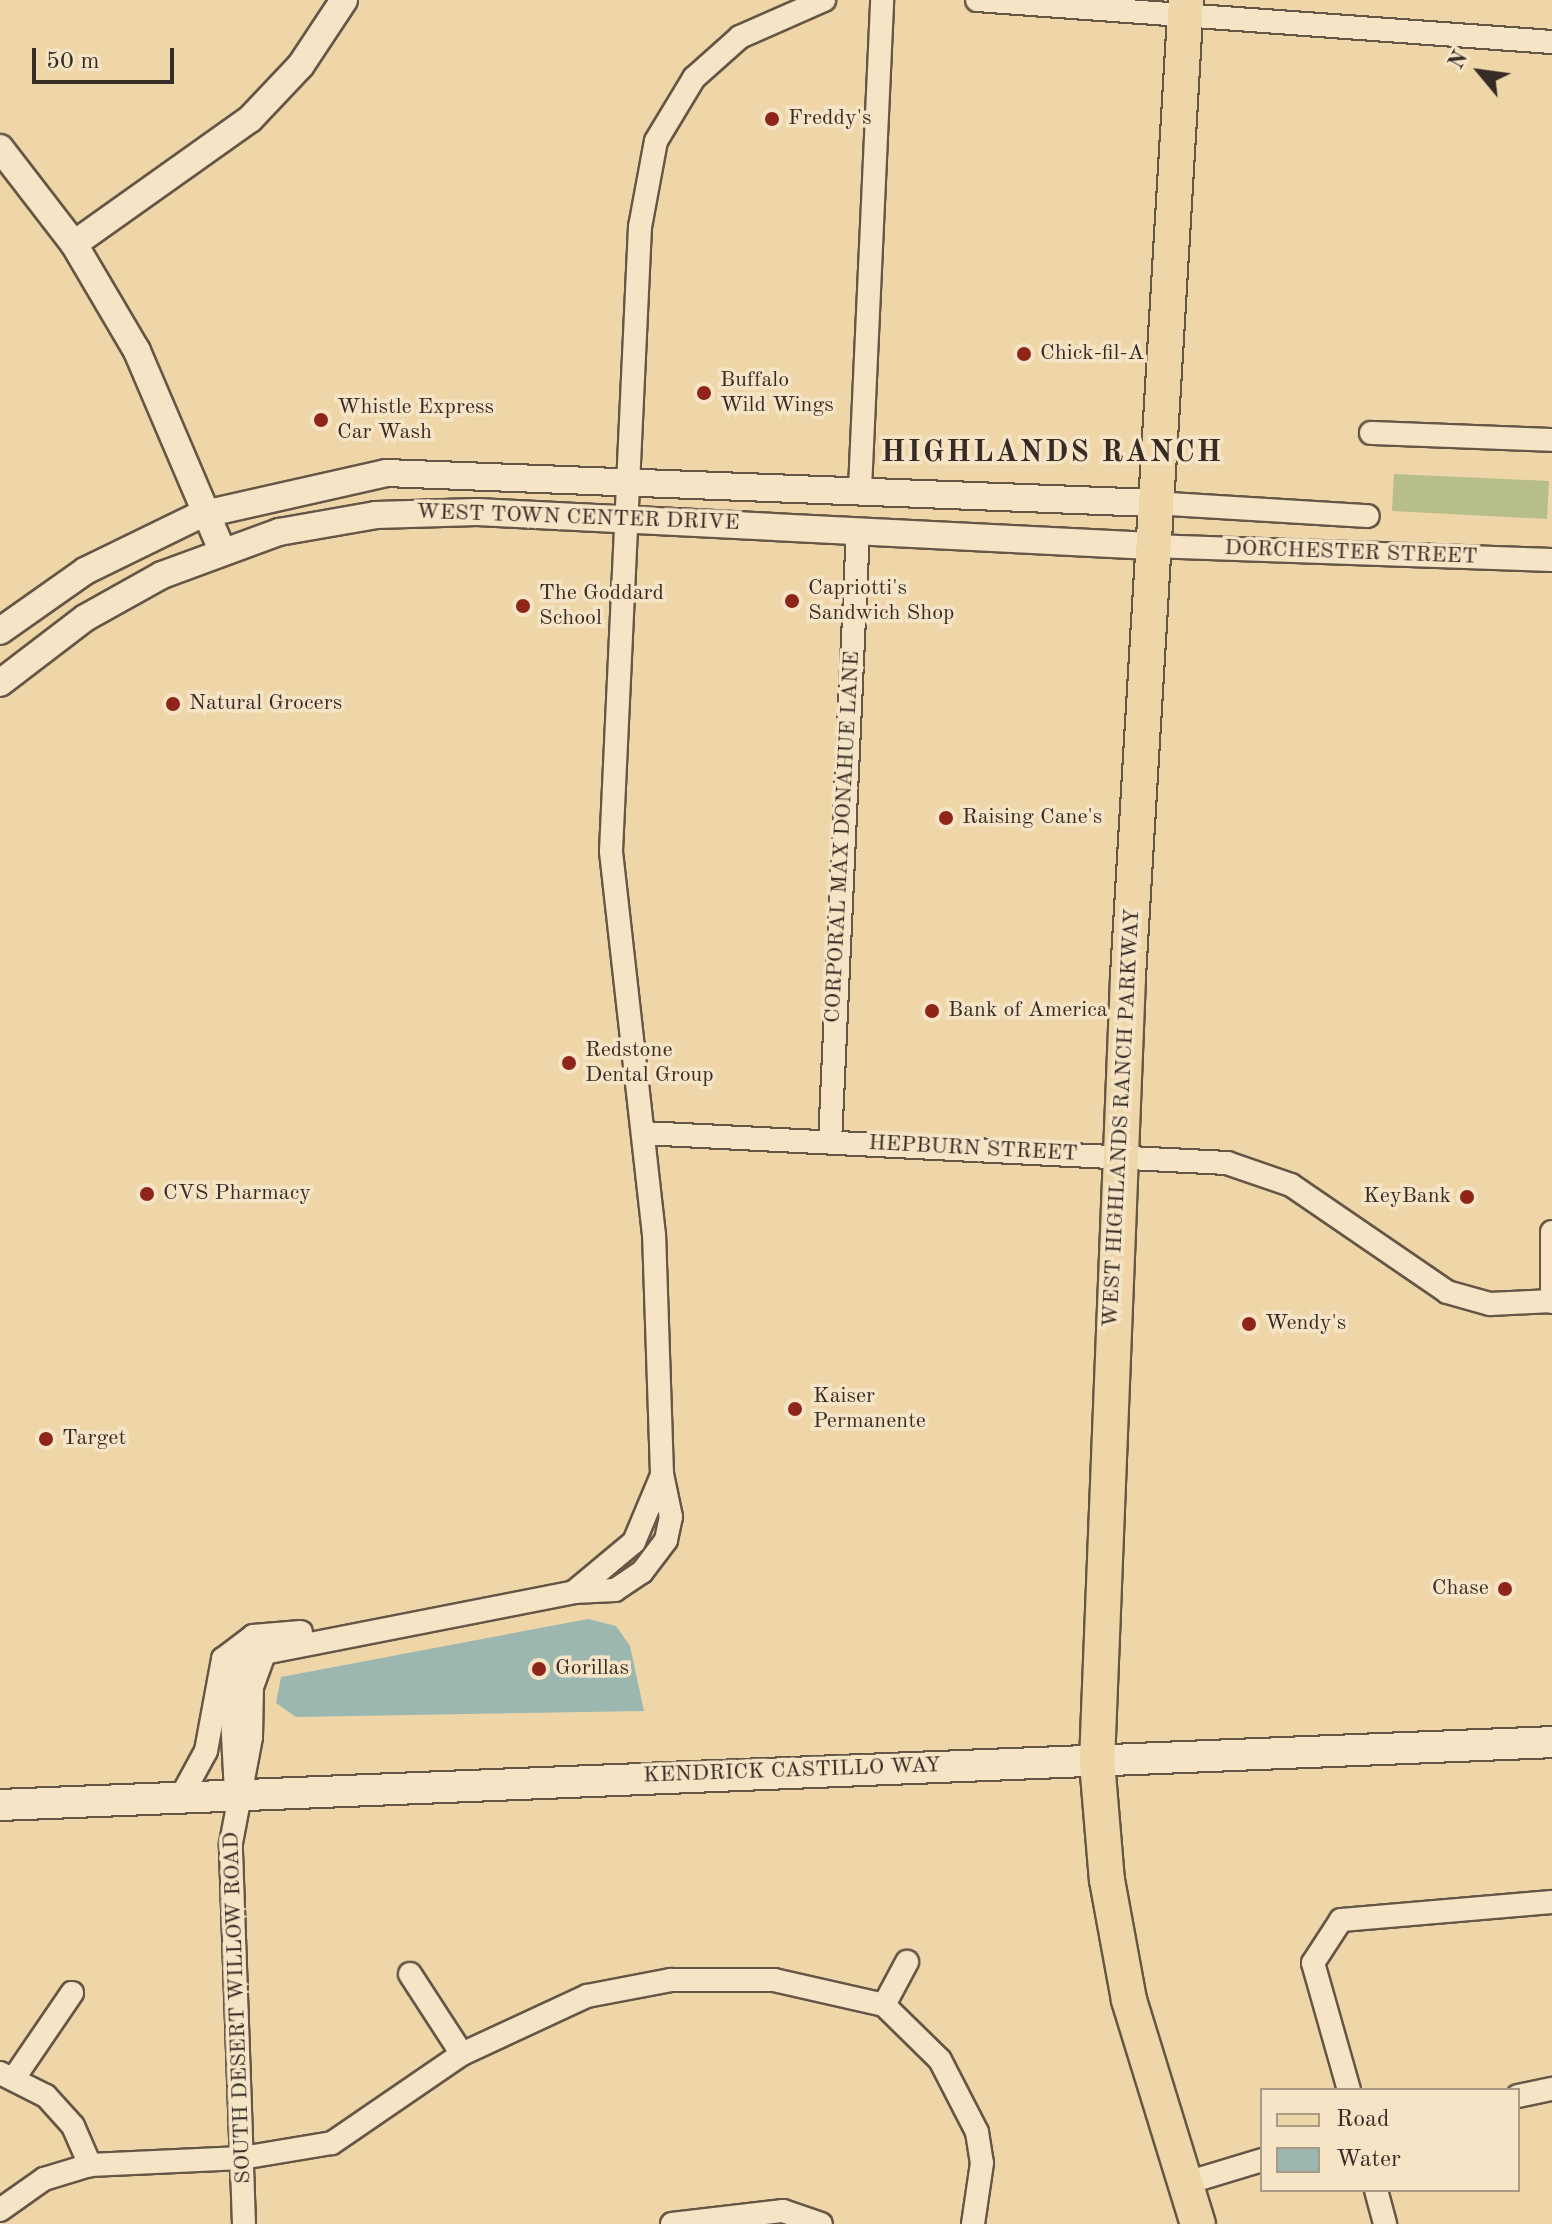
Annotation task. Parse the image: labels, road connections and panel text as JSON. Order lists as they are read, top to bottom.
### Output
{
  "streets": {
    "main road": ["WEST HIGHLANDS RANCH PARKWAY", "KENDRICK CASTILLO WAY"],
    "street": [
      "WEST TOWN CENTER DRIVE",
      "DORCHESTER STREET",
      "CORPORAL MAX DONAHUE LANE",
      "HEPBURN STREET",
      "SOUTH DESERT WILLOW ROAD"
    ]
  },
  "crossings": [
    ["WEST TOWN CENTER DRIVE", "DORCHESTER STREET"],
    ["WEST TOWN CENTER DRIVE", "CORPORAL MAX DONAHUE LANE"],
    ["WEST TOWN CENTER DRIVE", "WEST HIGHLANDS RANCH PARKWAY"],
    ["DORCHESTER STREET", "WEST HIGHLANDS RANCH PARKWAY"],
    ["CORPORAL MAX DONAHUE LANE", "HEPBURN STREET"],
    ["WEST HIGHLANDS RANCH PARKWAY", "HEPBURN STREET"],
    ["WEST HIGHLANDS RANCH PARKWAY", "KENDRICK CASTILLO WAY"],
    ["KENDRICK CASTILLO WAY", "SOUTH DESERT WILLOW ROAD"]
  ],
  "districts": ["HIGHLANDS RANCH"],
  "places": [
    "Freddy's",
    "Chick-fil-A",
    "Buffalo Wild Wings",
    "Whistle Express Car Wash",
    "Capriotti's Sandwich Shop",
    "The Goddard School",
    "Natural Grocers",
    "Raising Cane's",
    "Bank of America",
    "Redstone Dental Group",
    "CVS Pharmacy",
    "KeyBank",
    "Wendy's",
    "Kaiser Permanente",
    "Target",
    "Chase",
    "Gorillas"
  ],
  "legend": ["Road", "Water"],
  "scale_bar": "50 m",
  "north": "top left"
}
